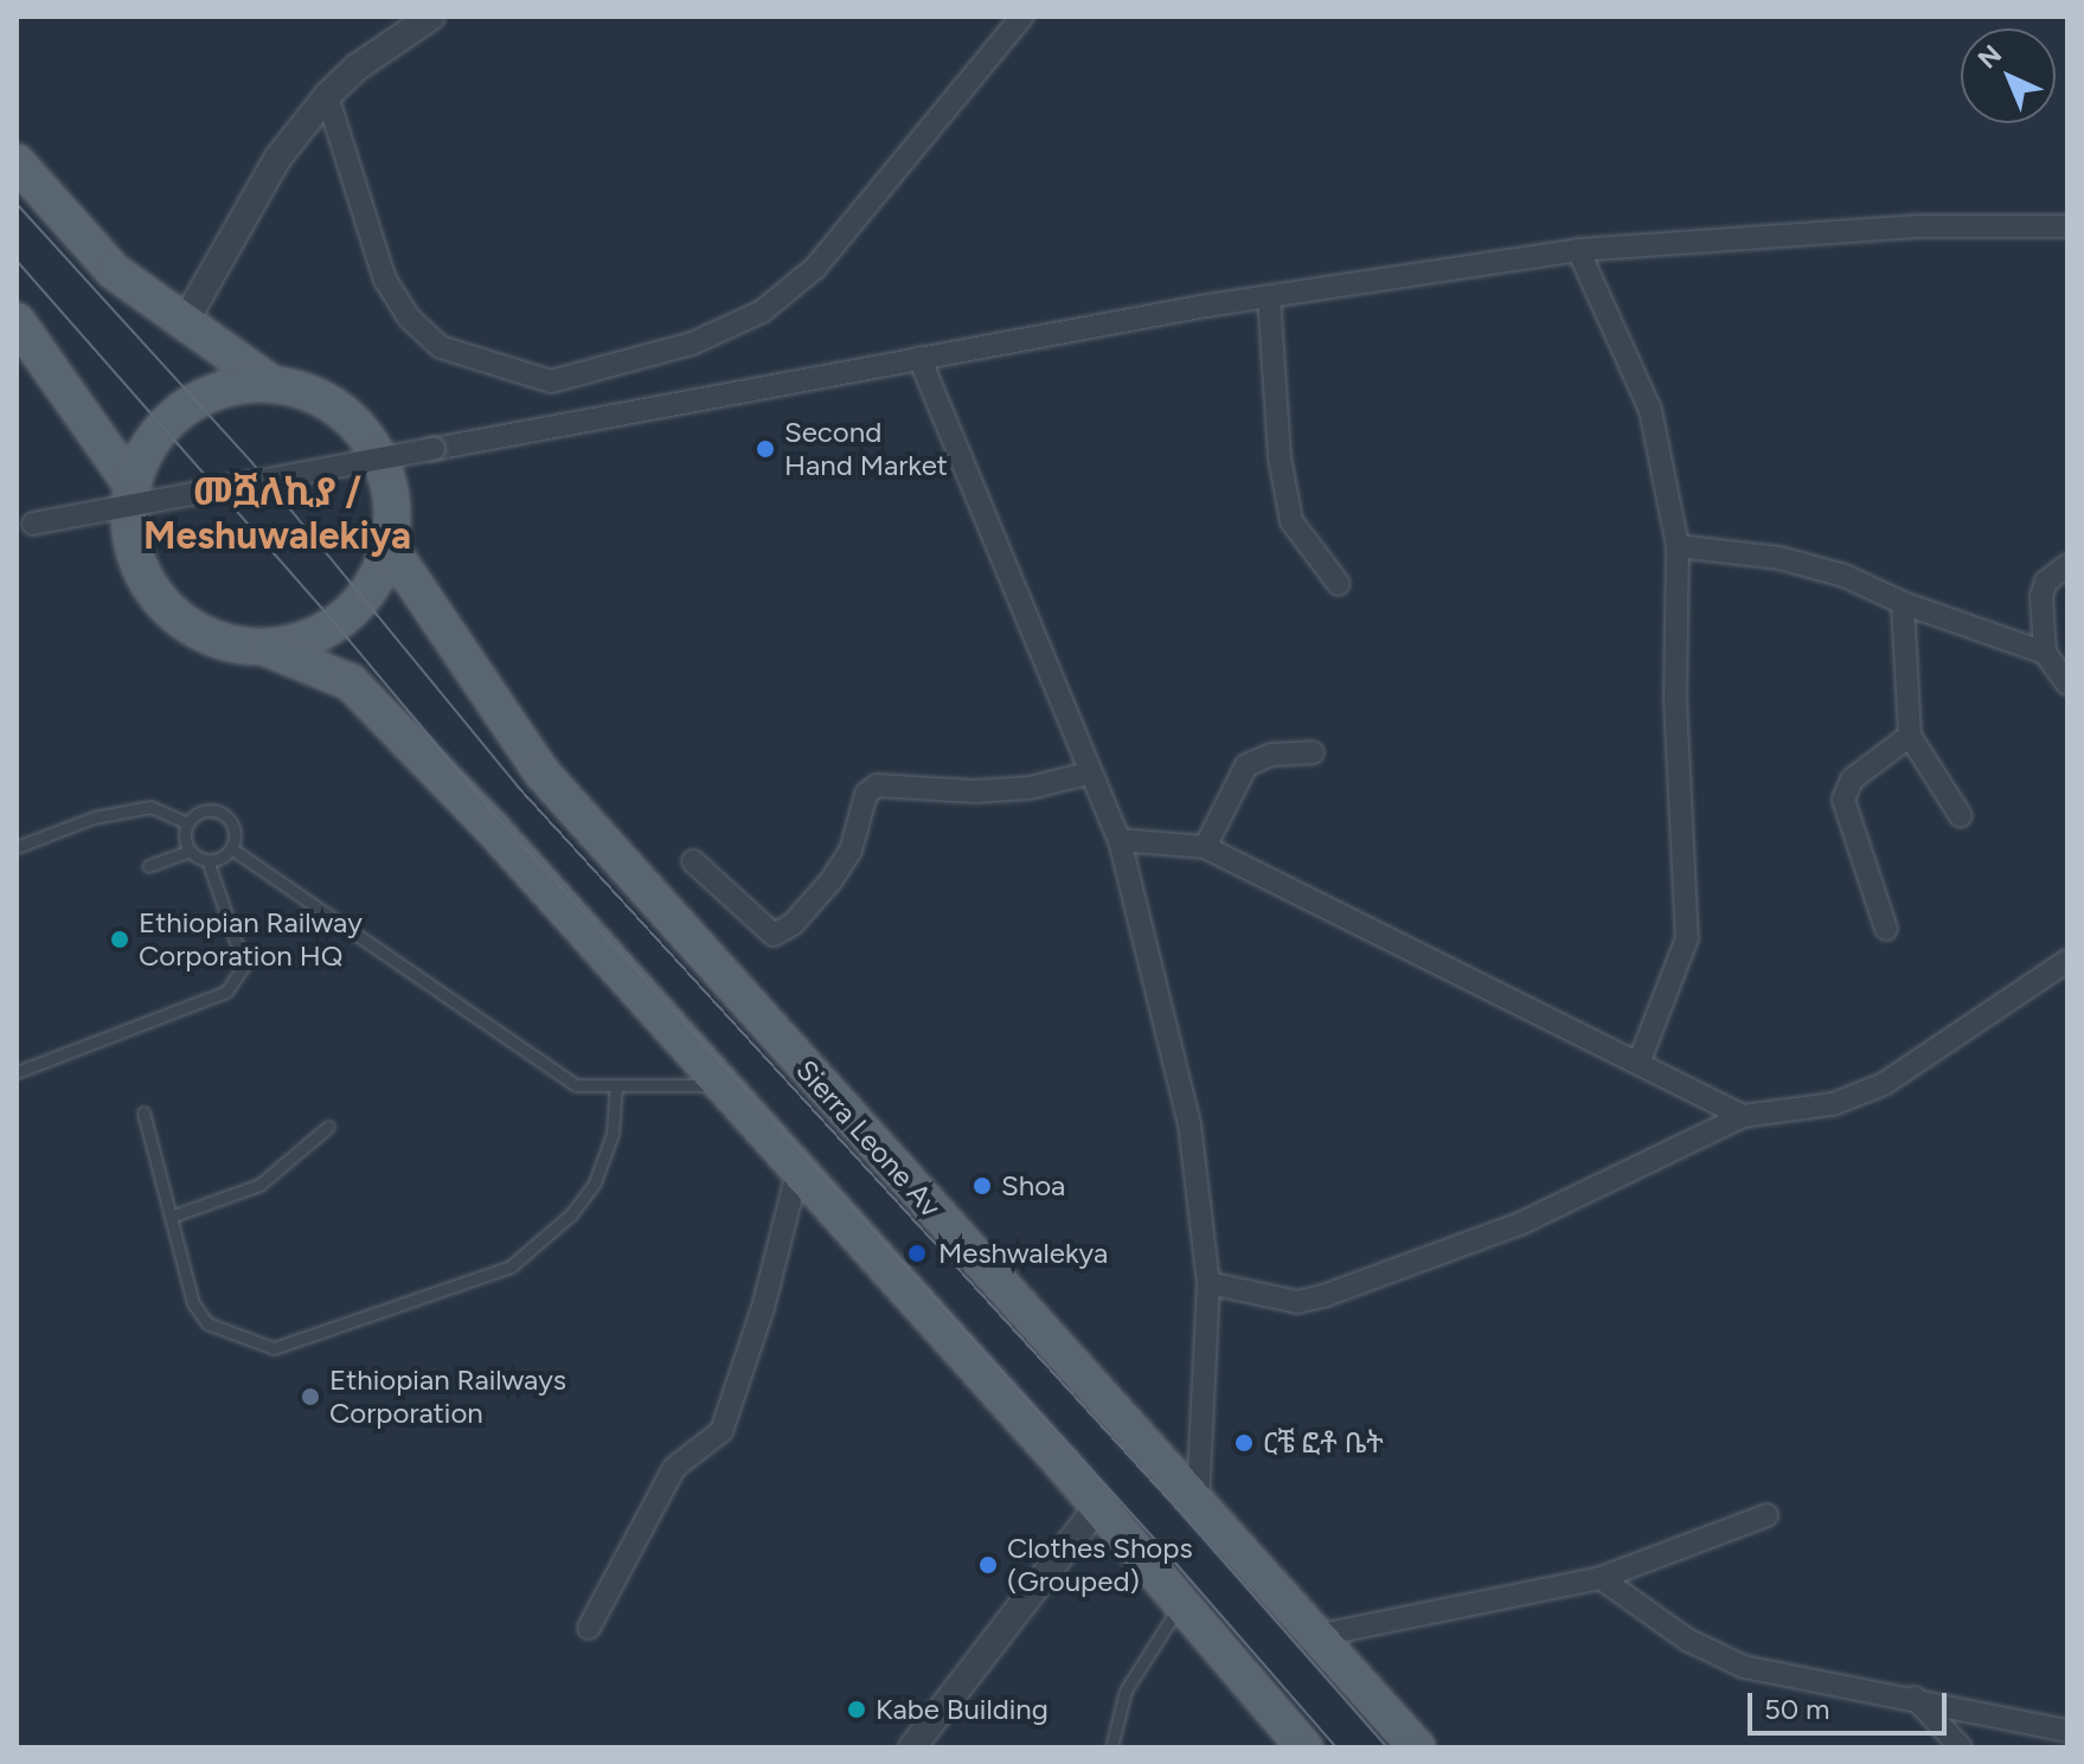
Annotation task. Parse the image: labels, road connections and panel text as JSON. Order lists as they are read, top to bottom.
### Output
{
  "streets": {
    "main road": ["Sierra Leone Av"]
  },
  "districts": ["መሿለኪያ / Meshuwalekiya"],
  "places": [
    "Second Hand Market",
    "Ethiopian Railway Corporation HQ",
    "Shoa",
    "Meshwalekya",
    "Ethiopian Railways Corporation",
    "ርቼ ፎቶ ቤት",
    "Clothes Shops (Grouped)",
    "Kabe Building"
  ],
  "scale_bar": "50 m",
  "north": "top left"
}
